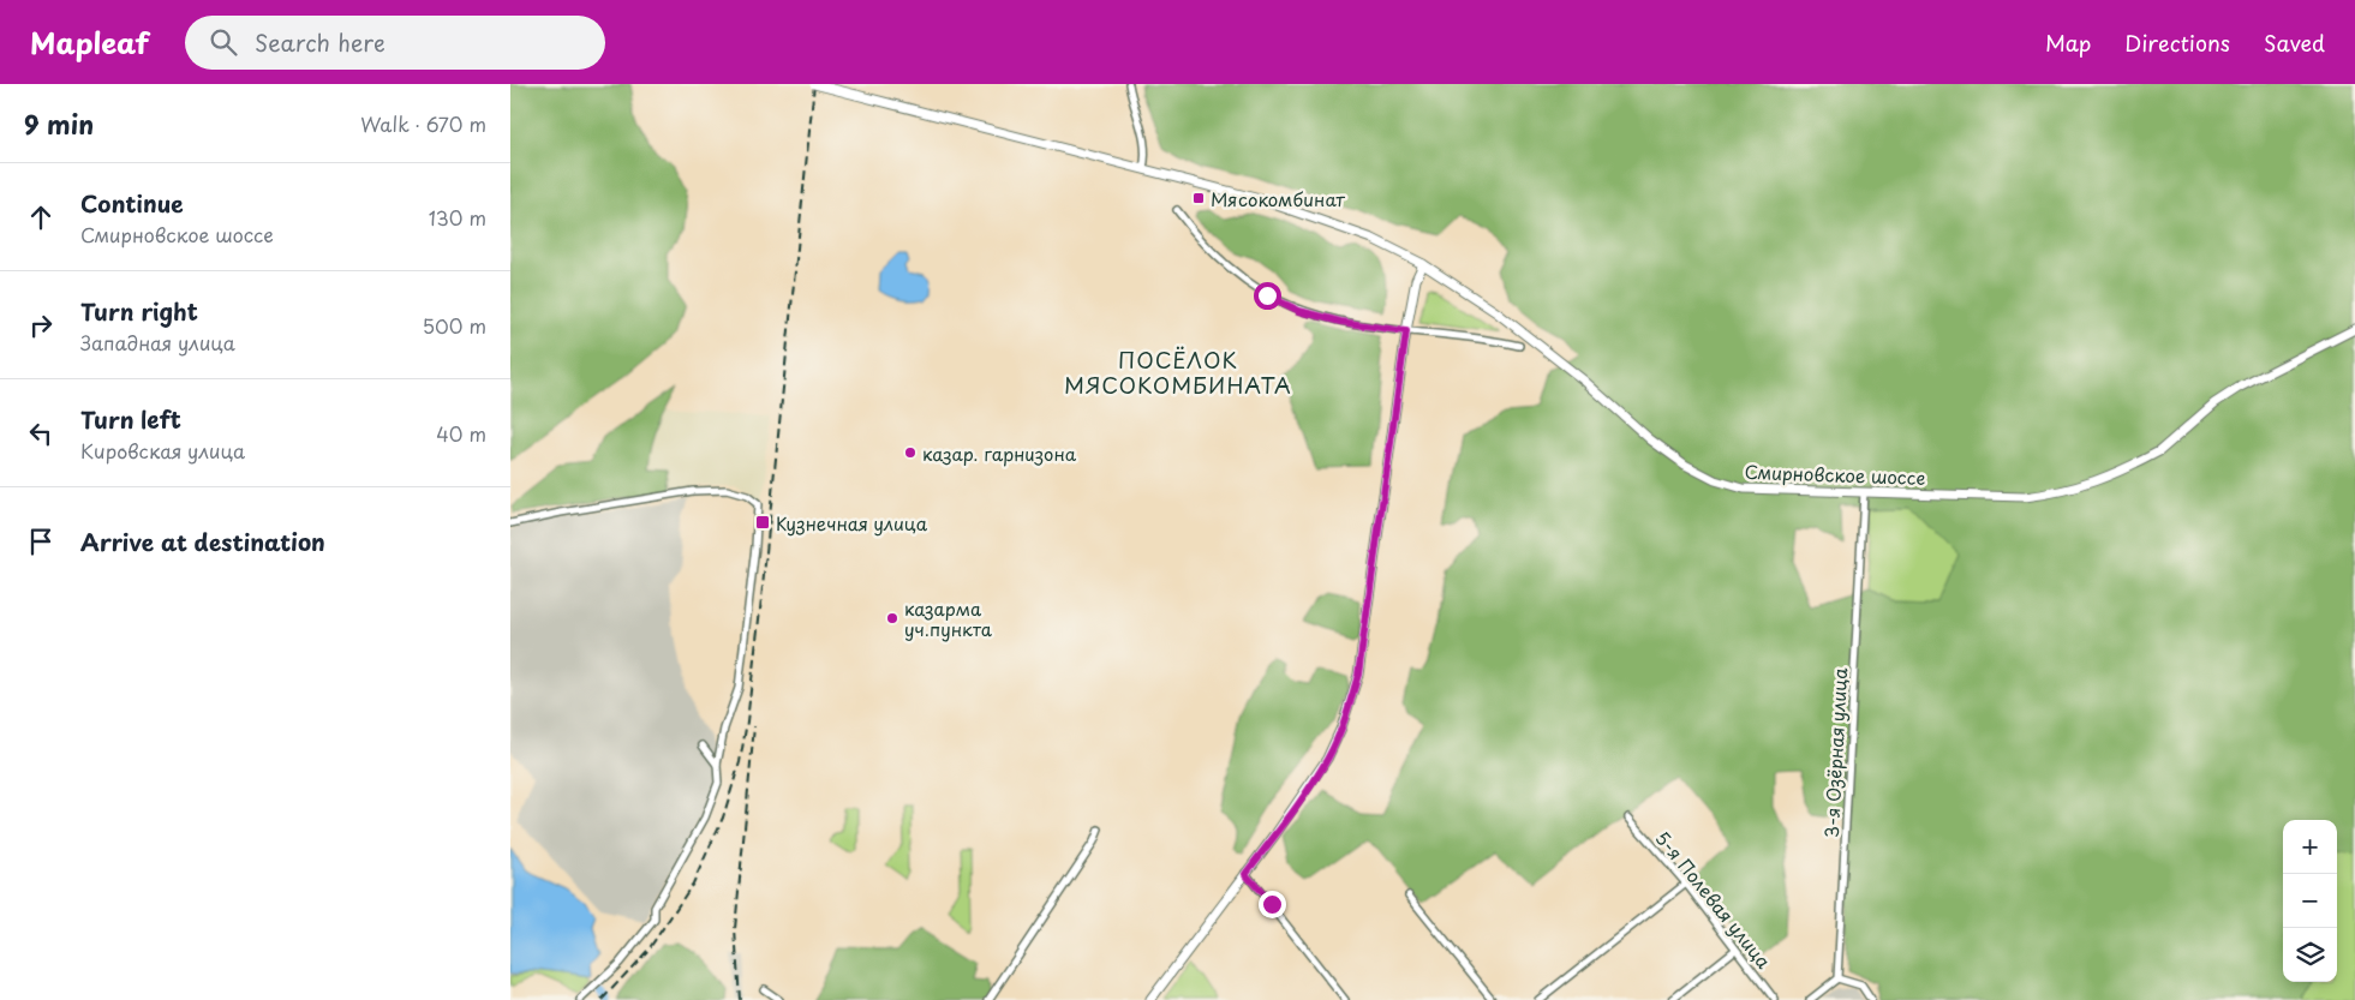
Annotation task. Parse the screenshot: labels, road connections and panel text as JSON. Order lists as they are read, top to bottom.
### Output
{
  "streets": {
    "main road": ["Смирновское шоссе"],
    "street": ["3-я Озёрная улица", "5-я Полевая улица"]
  },
  "crossings": [
    ["Смирновское шоссе", "3-я Озёрная улица"]
  ],
  "districts": ["ПОСЁЛОК МЯСОКОМБИНАТА"],
  "places": {
    "transit": ["Мясокомбинат", "Кузнечная улица"],
    "other": ["казар. гарнизона", "казарма уч.пункта"]
  },
  "page": {
    "header": "Mapleaf",
    "search": "Search here",
    "nav": ["Map", "Directions", "Saved"],
    "heading": ["9 min", "Walk · 670 m"],
    "list": [
      ["Continue", "Смирновское шоссе", "130 m"],
      ["Turn right", "Западная улица", "500 m"],
      ["Turn left", "Кировская улица", "40 m"],
      "Arrive at destination"
    ],
    "map_buttons": ["+", "−"]
  }
}
